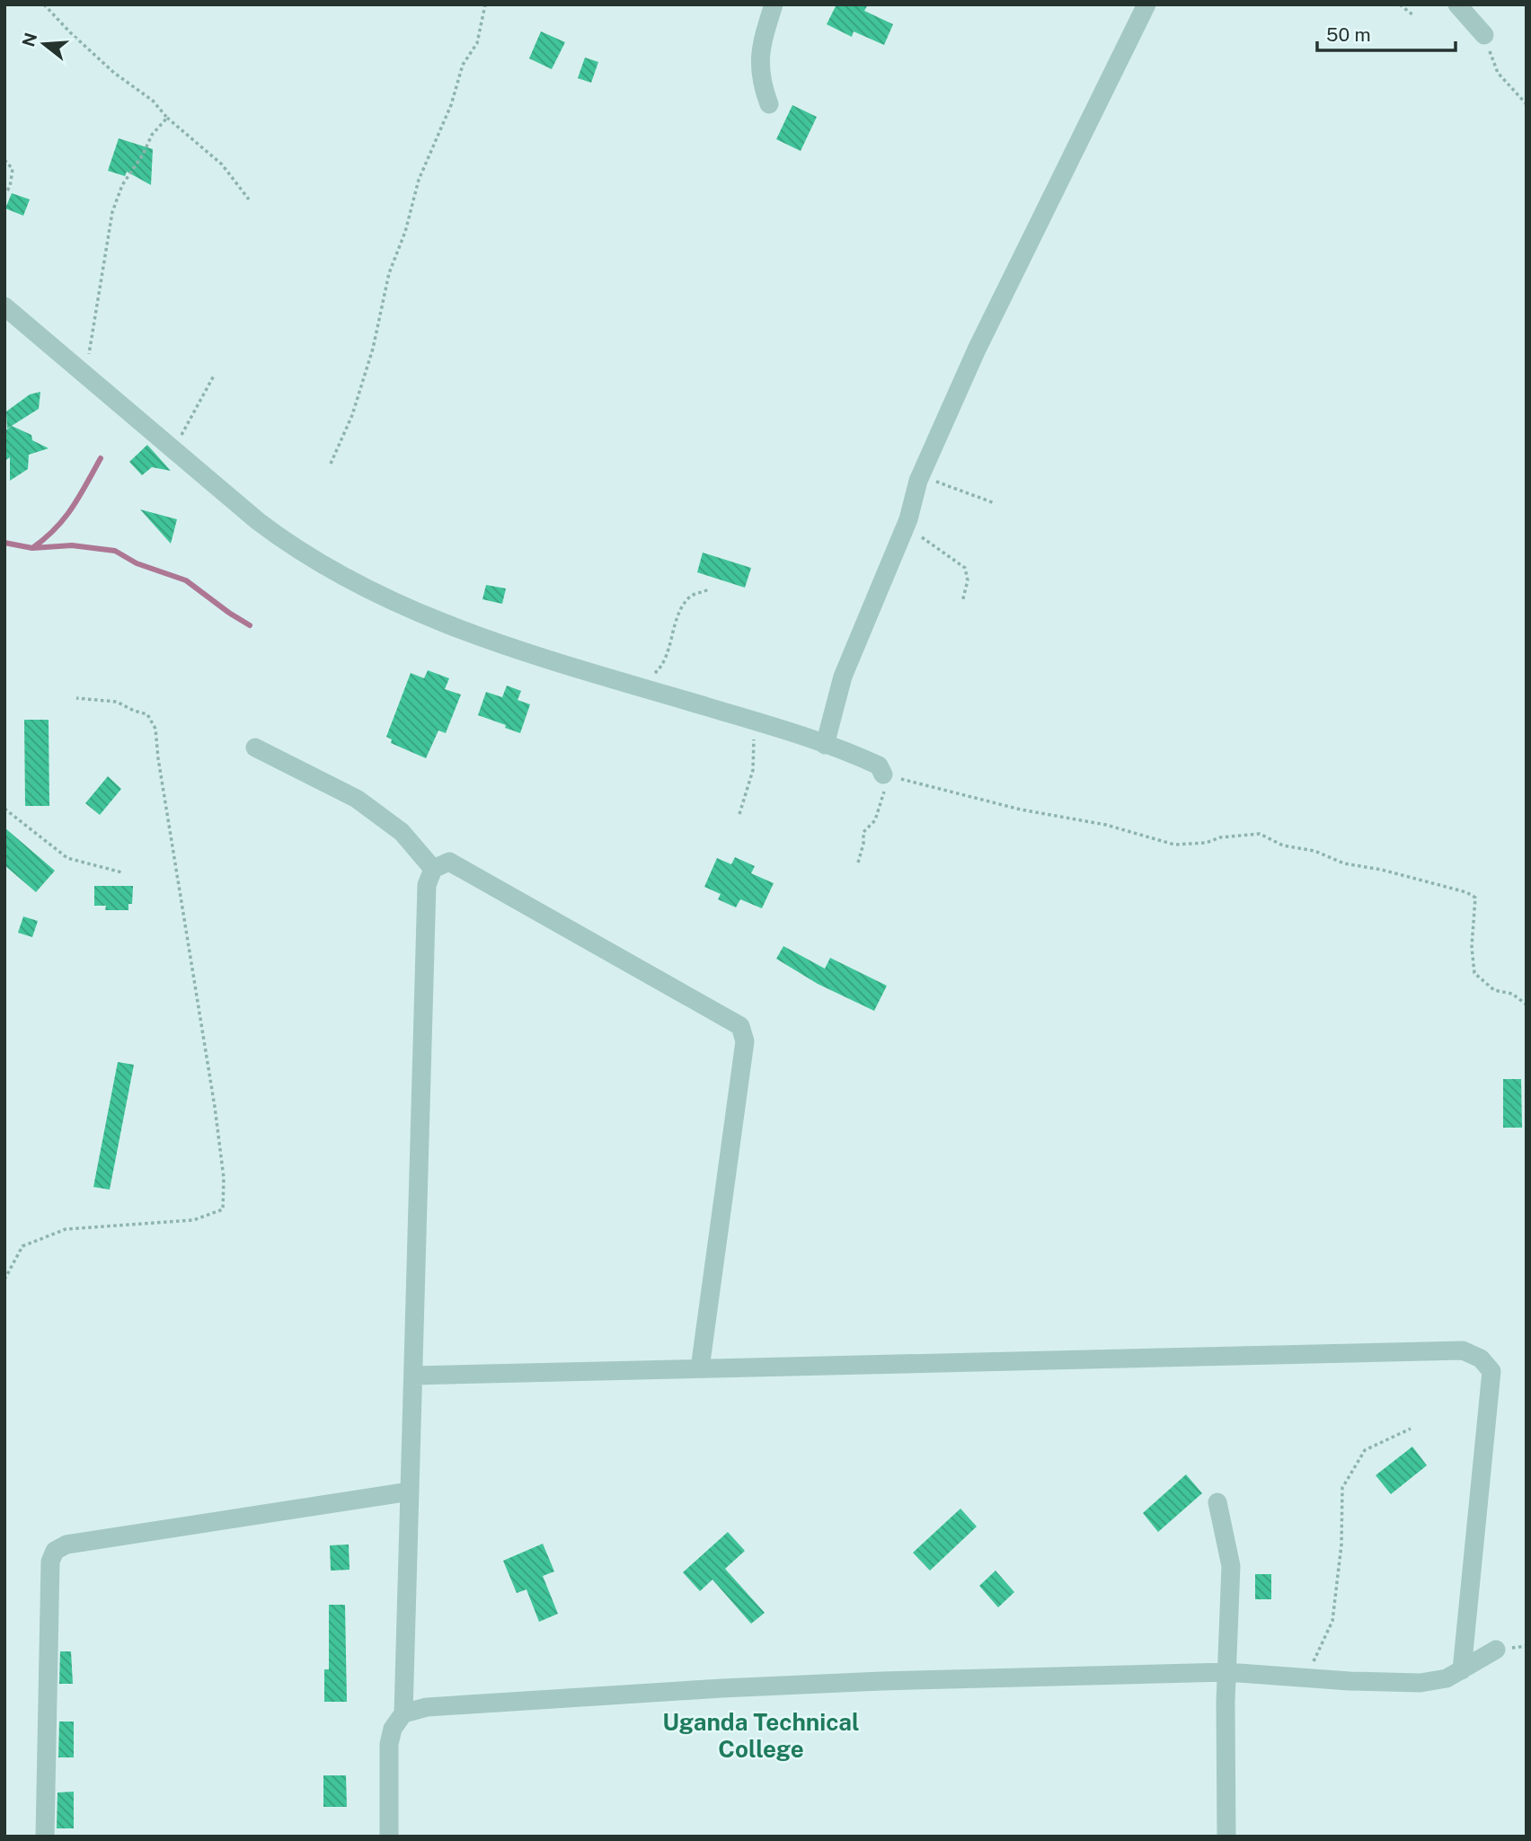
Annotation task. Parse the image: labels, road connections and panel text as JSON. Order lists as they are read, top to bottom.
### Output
{
  "districts": ["Uganda Technical College"],
  "scale_bar": "50 m",
  "north": "left"
}
